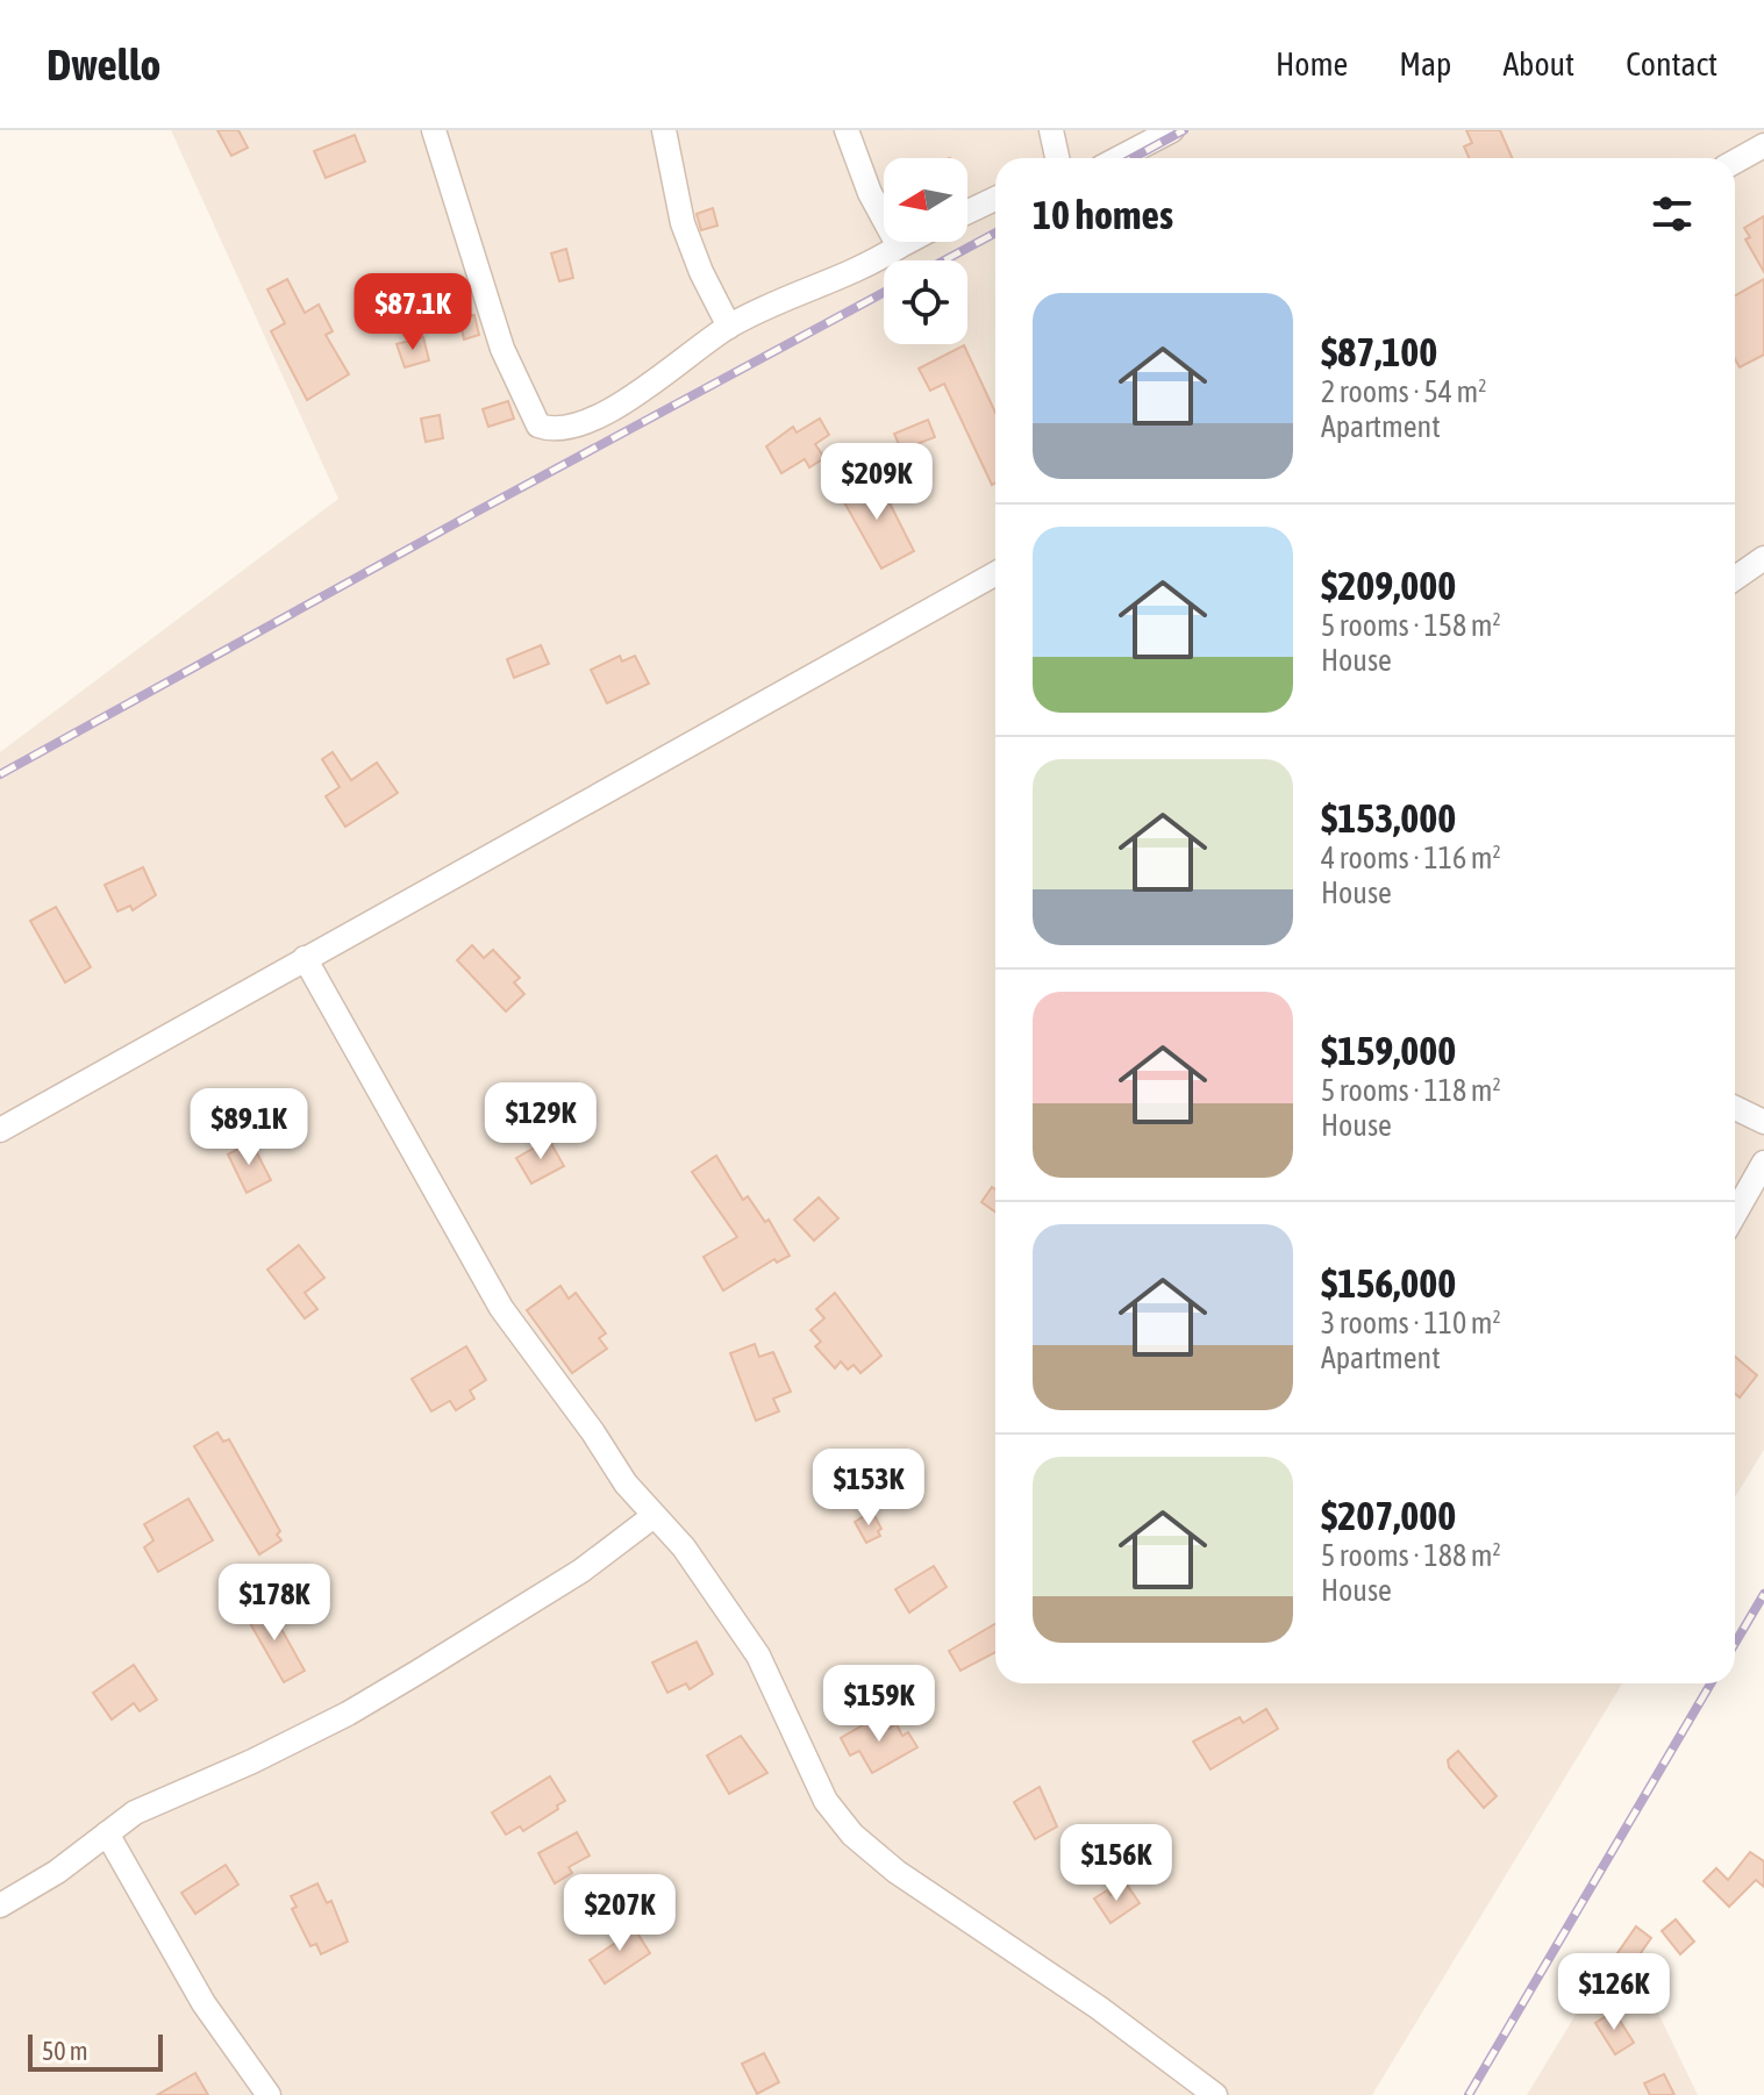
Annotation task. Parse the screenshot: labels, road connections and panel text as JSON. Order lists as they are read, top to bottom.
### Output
{
  "scale_bar": "50 m",
  "north": "left",
  "page": {
    "header": "Dwello",
    "nav": [
      "Home",
      "Map",
      "About",
      "Contact"
    ],
    "heading": "10 homes",
    "list": [
      {
        "name": "$87,100",
        "note": "2 rooms · 54 m² · Apartment"
      },
      {
        "name": "$209,000",
        "note": "5 rooms · 158 m² · House"
      },
      {
        "name": "$153,000",
        "note": "4 rooms · 116 m² · House"
      },
      {
        "name": "$159,000",
        "note": "5 rooms · 118 m² · House"
      },
      {
        "name": "$156,000",
        "note": "3 rooms · 110 m² · Apartment"
      },
      {
        "name": "$207,000",
        "note": "5 rooms · 188 m² · House"
      }
    ],
    "price": [
      "$87.1K",
      "$209K",
      "$129K",
      "$89.1K",
      "$153K",
      "$178K",
      "$159K",
      "$156K",
      "$207K",
      "$126K"
    ],
    "scale": "50 m"
  }
}
